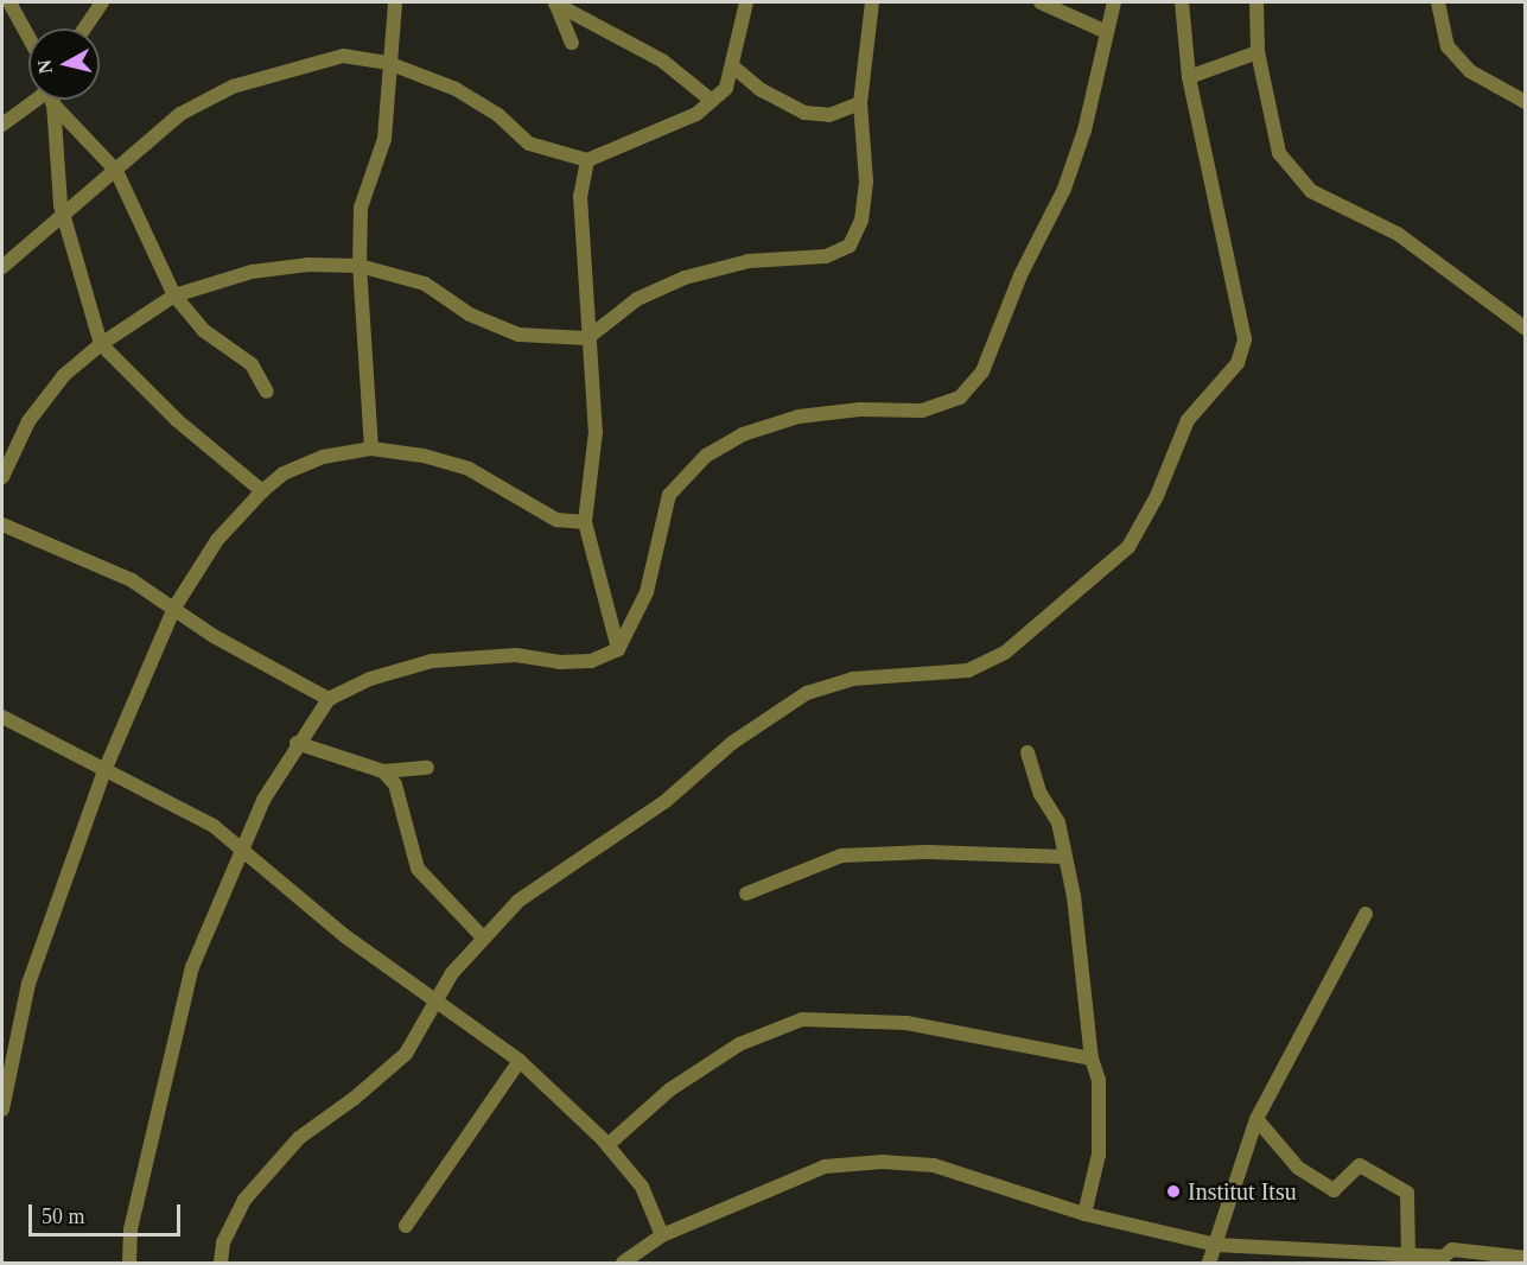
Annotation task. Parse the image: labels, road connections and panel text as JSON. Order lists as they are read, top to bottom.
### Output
{
  "places": ["Institut Itsu"],
  "scale_bar": "50 m",
  "north": "left"
}
